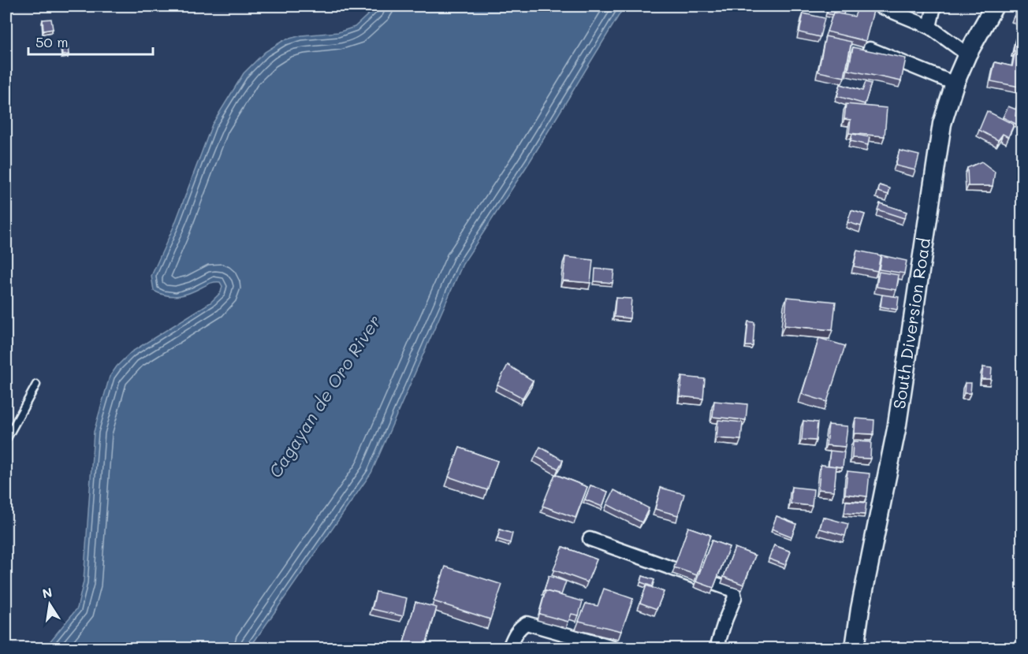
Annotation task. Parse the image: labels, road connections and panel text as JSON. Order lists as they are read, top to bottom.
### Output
{
  "streets": {
    "main road": ["South Diversion Road"]
  },
  "water": ["Cagayan de Oro River"],
  "scale_bar": "50 m",
  "north": "top"
}
